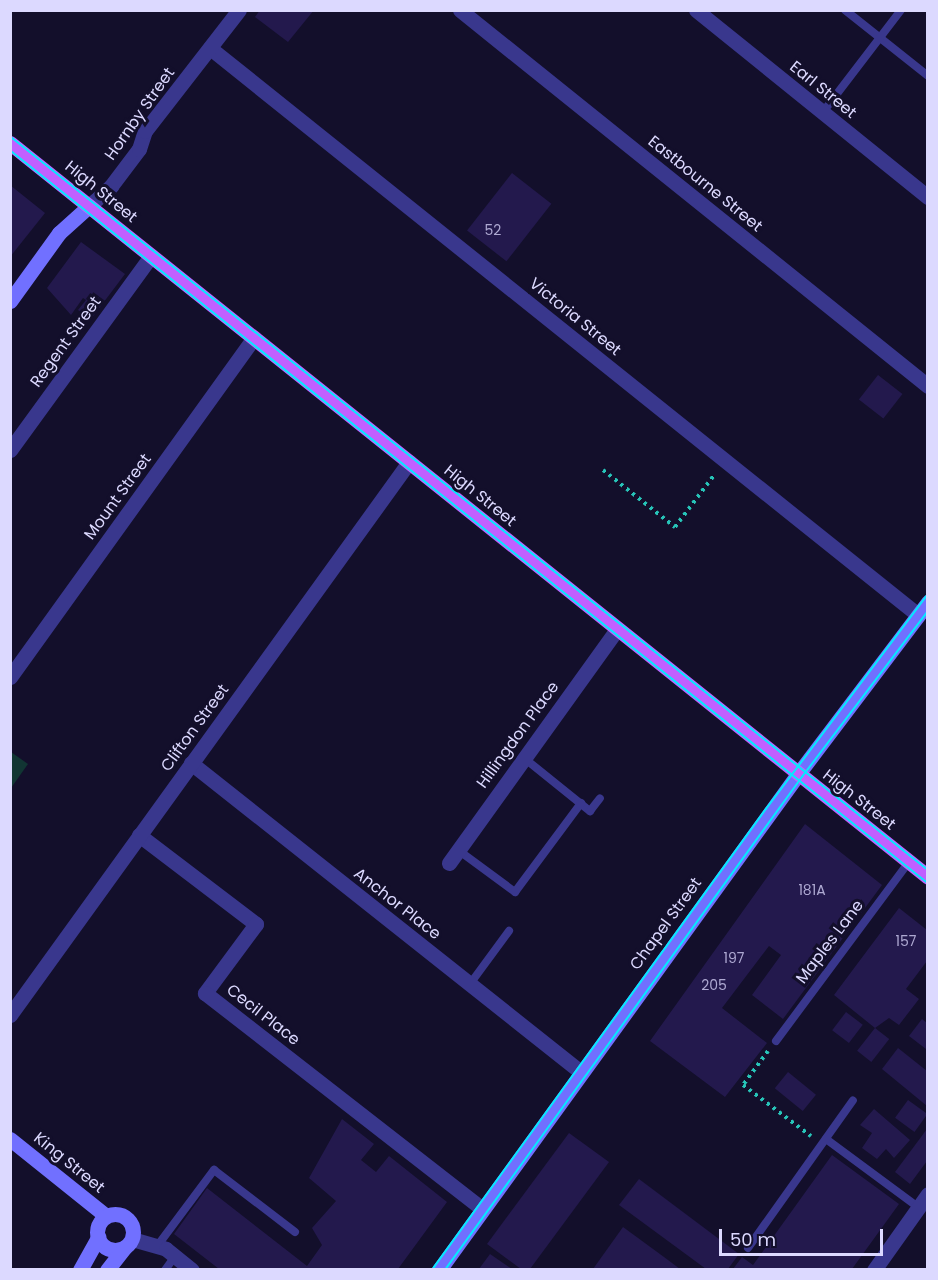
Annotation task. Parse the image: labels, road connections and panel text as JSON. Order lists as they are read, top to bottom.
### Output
{
  "streets": {
    "main road": ["High Street"],
    "street": [
      "Earl Street",
      "Hornby Street",
      "Eastbourne Street",
      "Victoria Street",
      "Regent Street",
      "Mount Street",
      "Clifton Street",
      "Hillingdon Place",
      "Anchor Place",
      "Chapel Street",
      "Cecil Place",
      "King Street"
    ],
    "lane": ["Maples Lane"]
  },
  "crossings": [
    ["Hornby Street", "High Street"],
    ["Hornby Street", "Victoria Street"],
    ["High Street", "Regent Street"],
    ["High Street", "Mount Street"],
    ["High Street", "Clifton Street"],
    ["High Street", "Hillingdon Place"],
    ["High Street", "Chapel Street"],
    ["High Street", "Maples Lane"],
    ["Victoria Street", "Chapel Street"],
    ["Clifton Street", "Anchor Place"],
    ["Clifton Street", "Cecil Place"],
    ["Anchor Place", "Chapel Street"],
    ["Chapel Street", "Cecil Place"]
  ],
  "house_numbers": [
    "52",
    "181A",
    "157",
    "197",
    "205"
  ],
  "scale_bar": "50 m"
}
